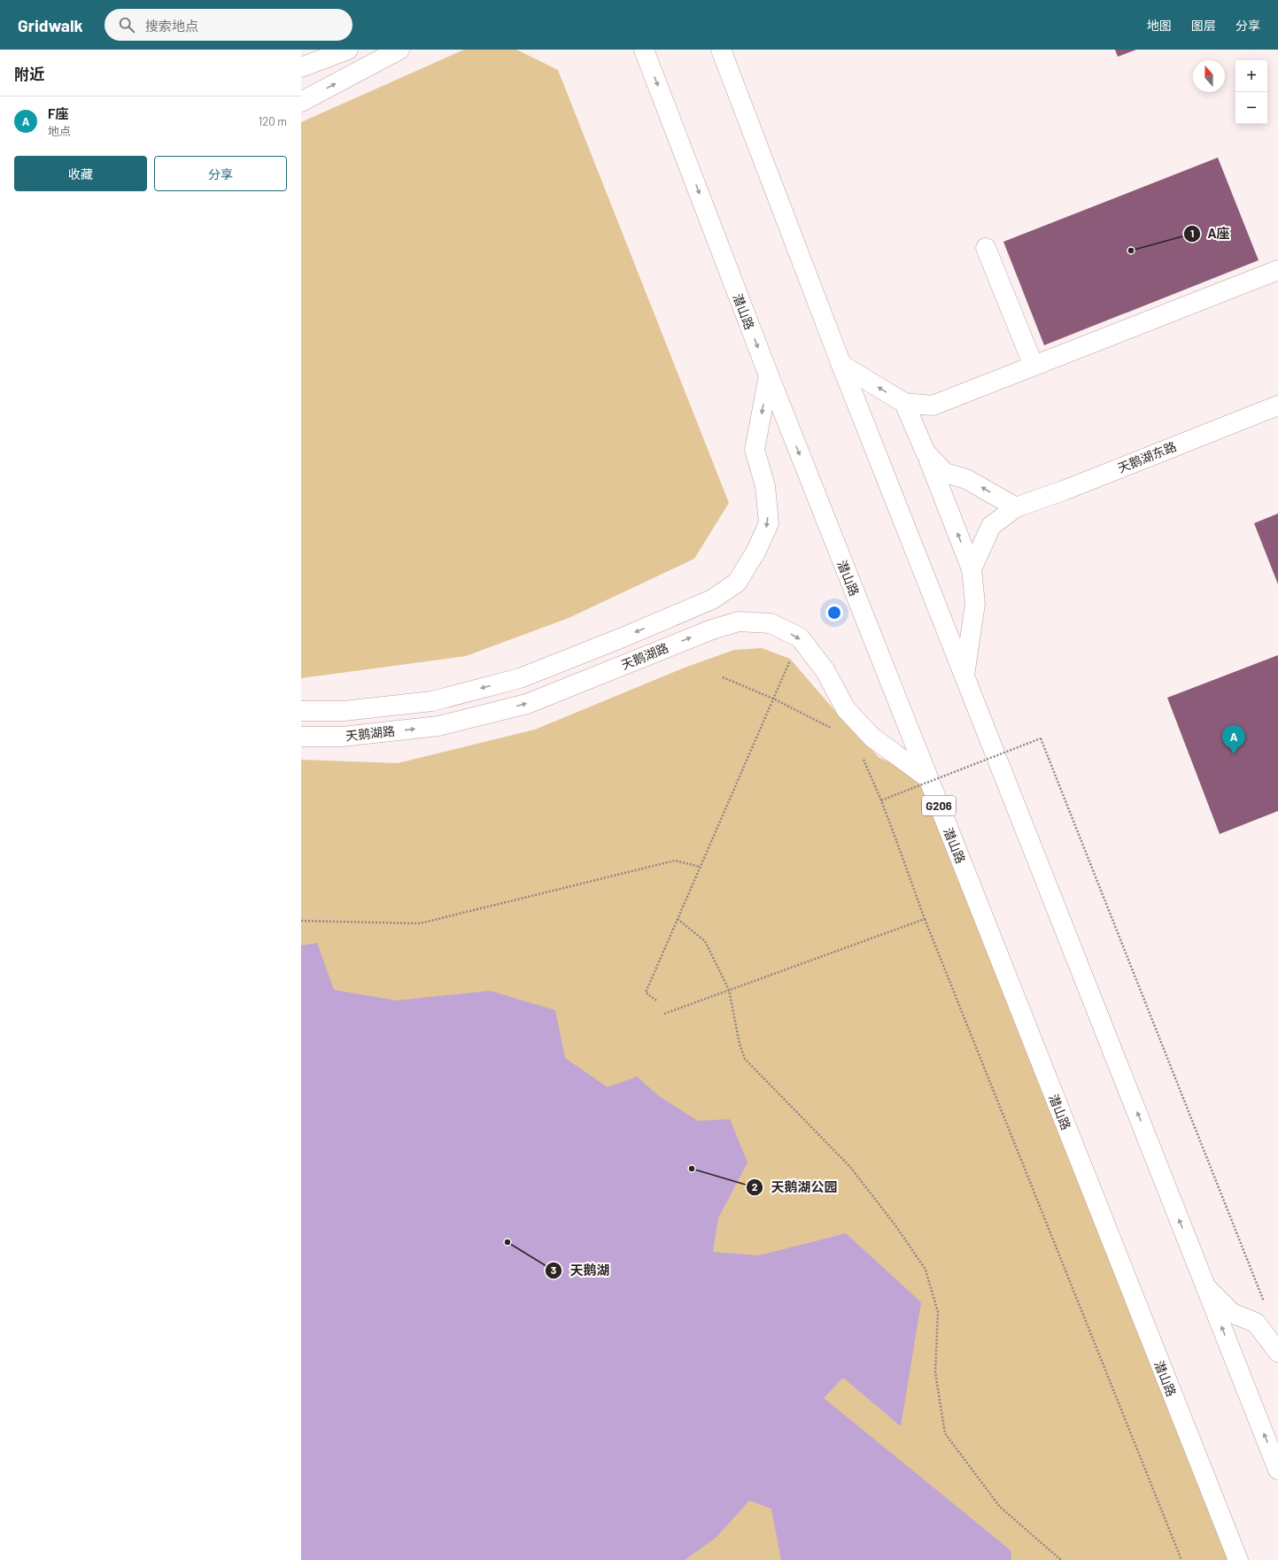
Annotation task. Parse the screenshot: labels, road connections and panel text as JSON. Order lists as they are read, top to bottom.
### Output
{
  "streets": {
    "main road": [
      "潜山路",
      "天鹅湖东路",
      "天鹅湖路",
      "G206"
    ]
  },
  "crossings": [
    ["潜山路", "天鹅湖路"]
  ],
  "places": ["A座", "天鹅湖公园", "天鹅湖"],
  "north": "top",
  "page": {
    "header": "Gridwalk",
    "search": "搜索地点",
    "nav": ["地图", "图层", "分享"],
    "heading": "附近",
    "map_buttons": ["+", "−"],
    "list": [
      {
        "mark": "A",
        "name": "F座",
        "note": "地点",
        "value": "120 m"
      }
    ],
    "buttons": ["收藏", "分享"],
    "pins": "A"
  }
}
